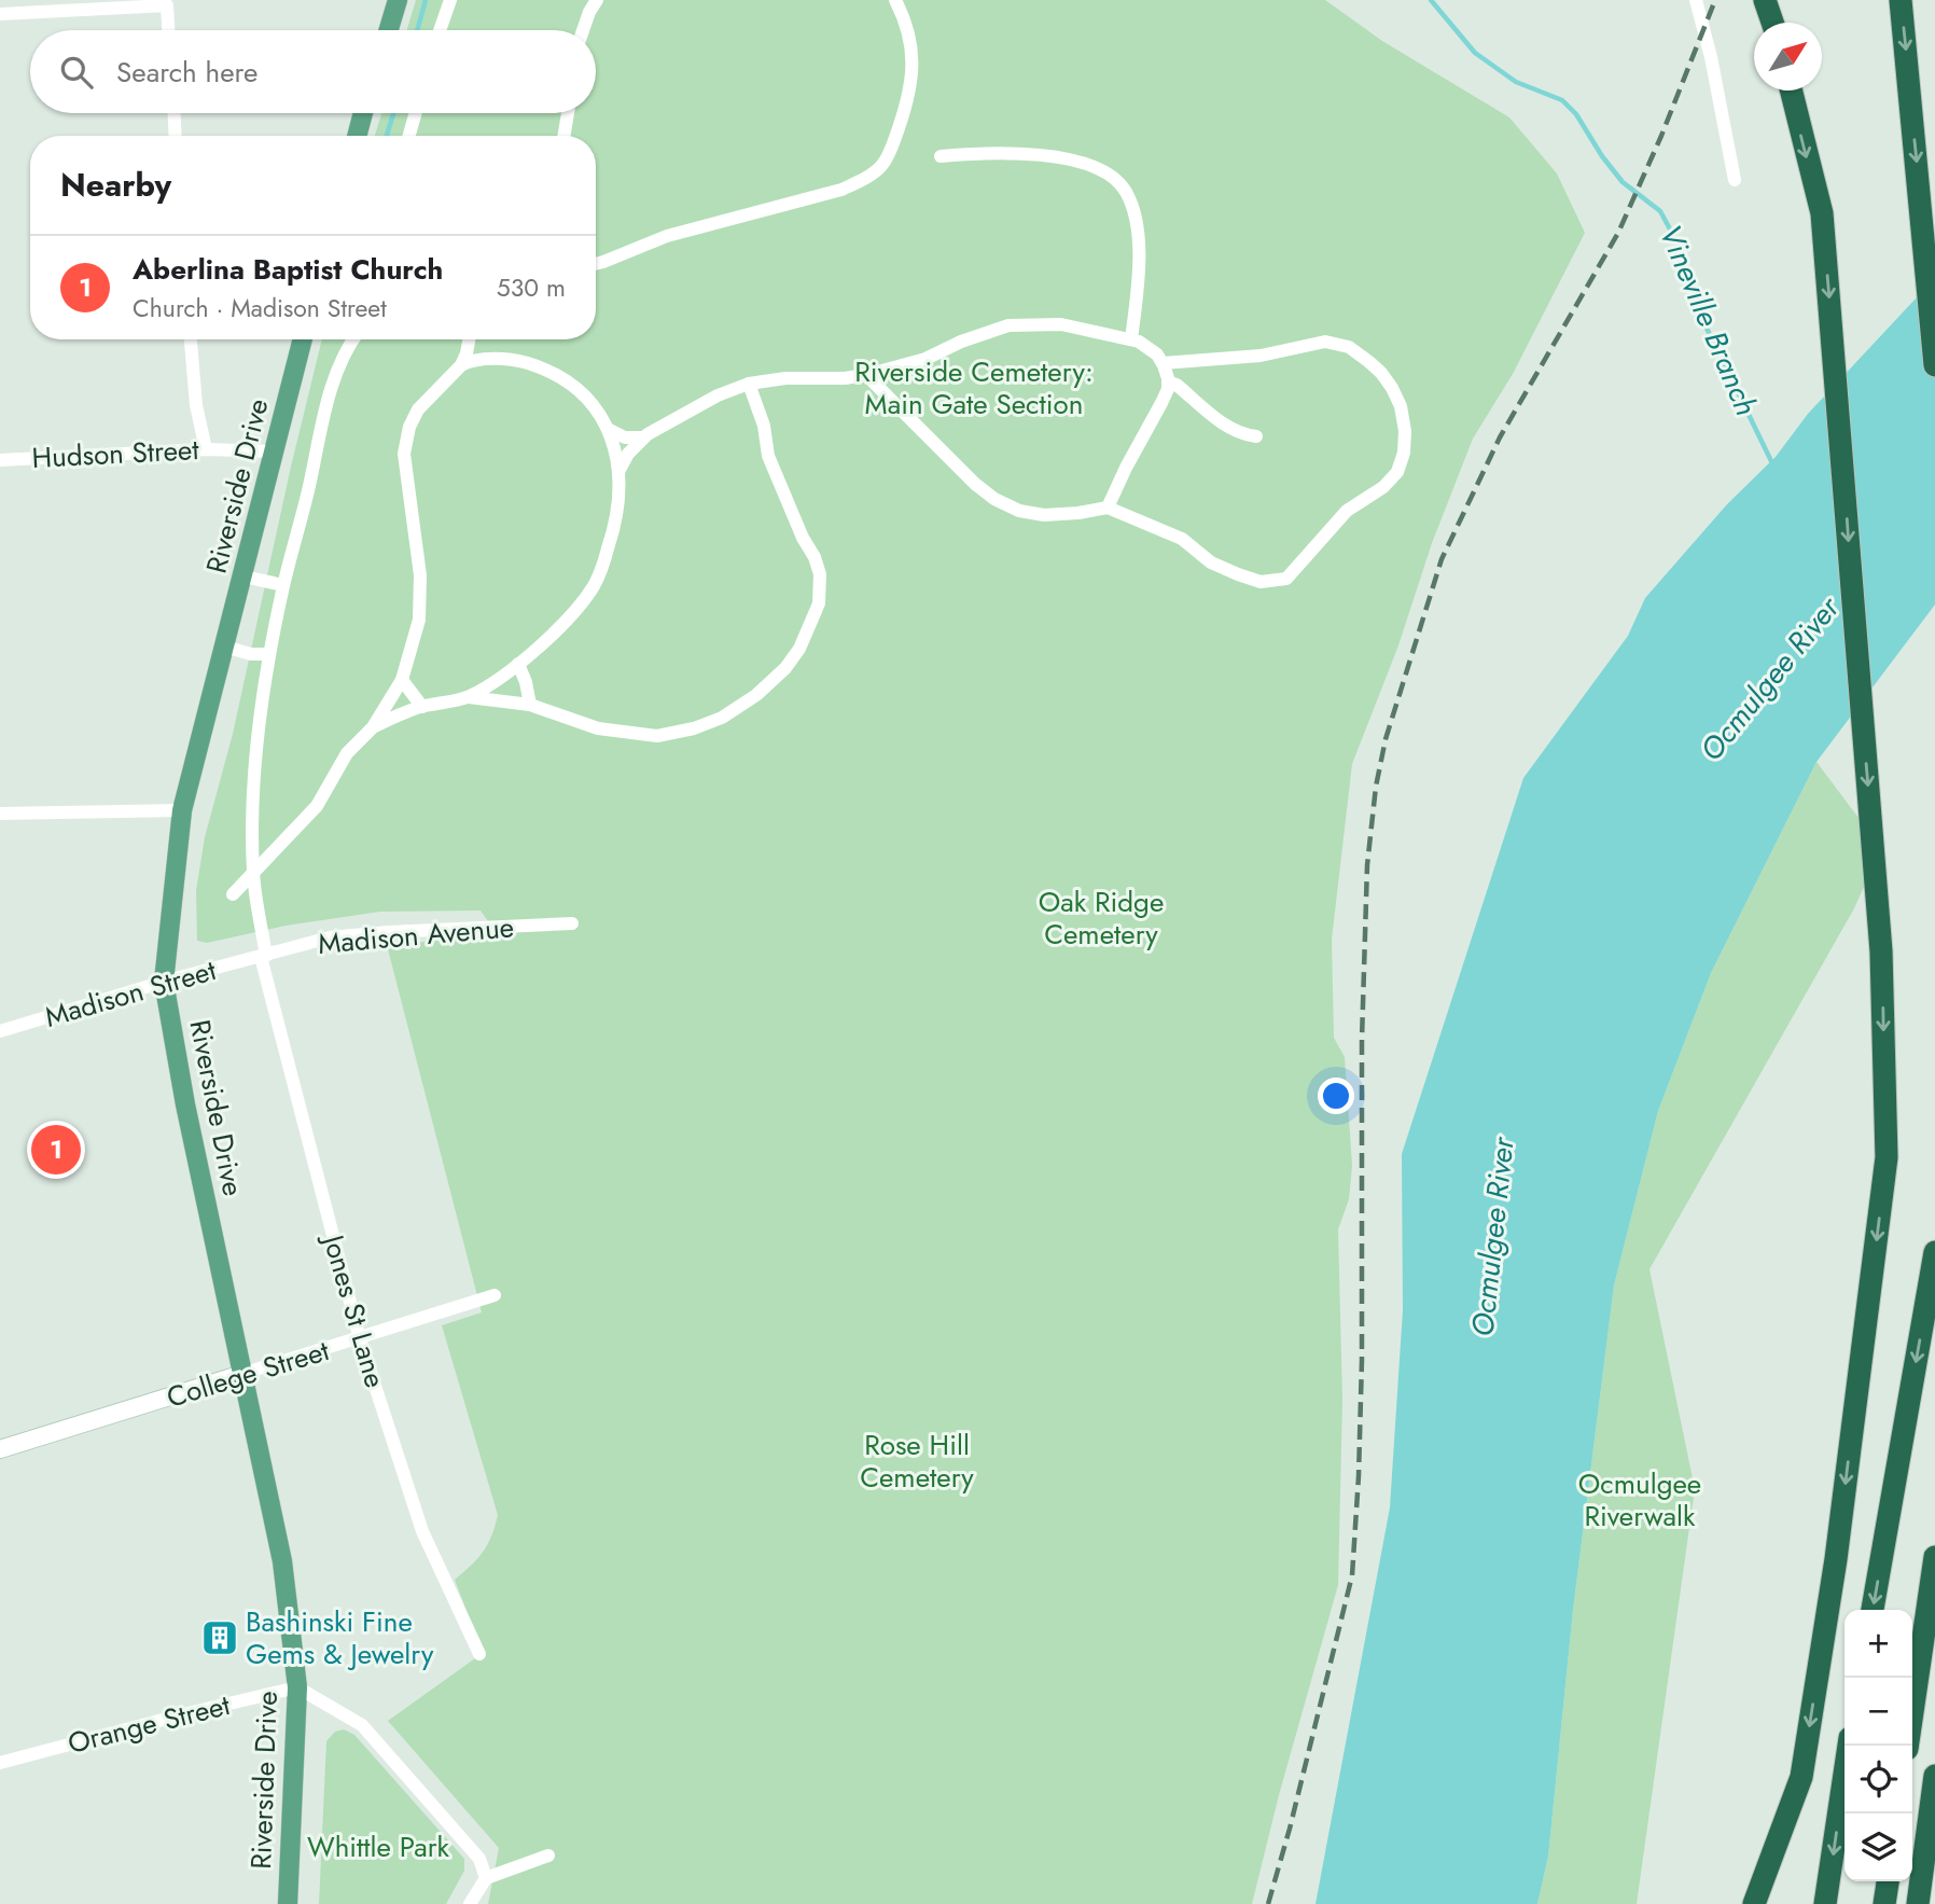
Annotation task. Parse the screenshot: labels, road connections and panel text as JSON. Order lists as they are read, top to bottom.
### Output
{
  "streets": {
    "main road": ["Riverside Drive"],
    "street": [
      "Hudson Street",
      "Madison Avenue",
      "Madison Street",
      "Jones St Lane",
      "College Street",
      "Orange Street"
    ]
  },
  "crossings": [
    ["Hudson Street", "Riverside Drive"],
    ["Riverside Drive", "Madison Street"],
    ["Riverside Drive", "College Street"],
    ["Riverside Drive", "Orange Street"],
    ["Madison Avenue", "Madison Street"],
    ["Madison Avenue", "Jones St Lane"],
    ["Madison Street", "Jones St Lane"],
    ["Jones St Lane", "College Street"]
  ],
  "water": ["Vineville Branch", "Ocmulgee River"],
  "parks": [
    "Riverside Cemetery: Main Gate Section",
    "Oak Ridge Cemetery",
    "Rose Hill Cemetery",
    "Ocmulgee Riverwalk",
    "Whittle Park"
  ],
  "places": {
    "building": ["Bashinski Fine Gems & Jewelry"]
  },
  "north": "top right",
  "page": {
    "search": "Search here",
    "heading": "Nearby",
    "list": [
      {
        "mark": "1",
        "name": "Aberlina Baptist Church",
        "note": "Church · Madison Street",
        "value": "530 m"
      }
    ],
    "pins": "1",
    "map_buttons": ["+", "−"]
  }
}
